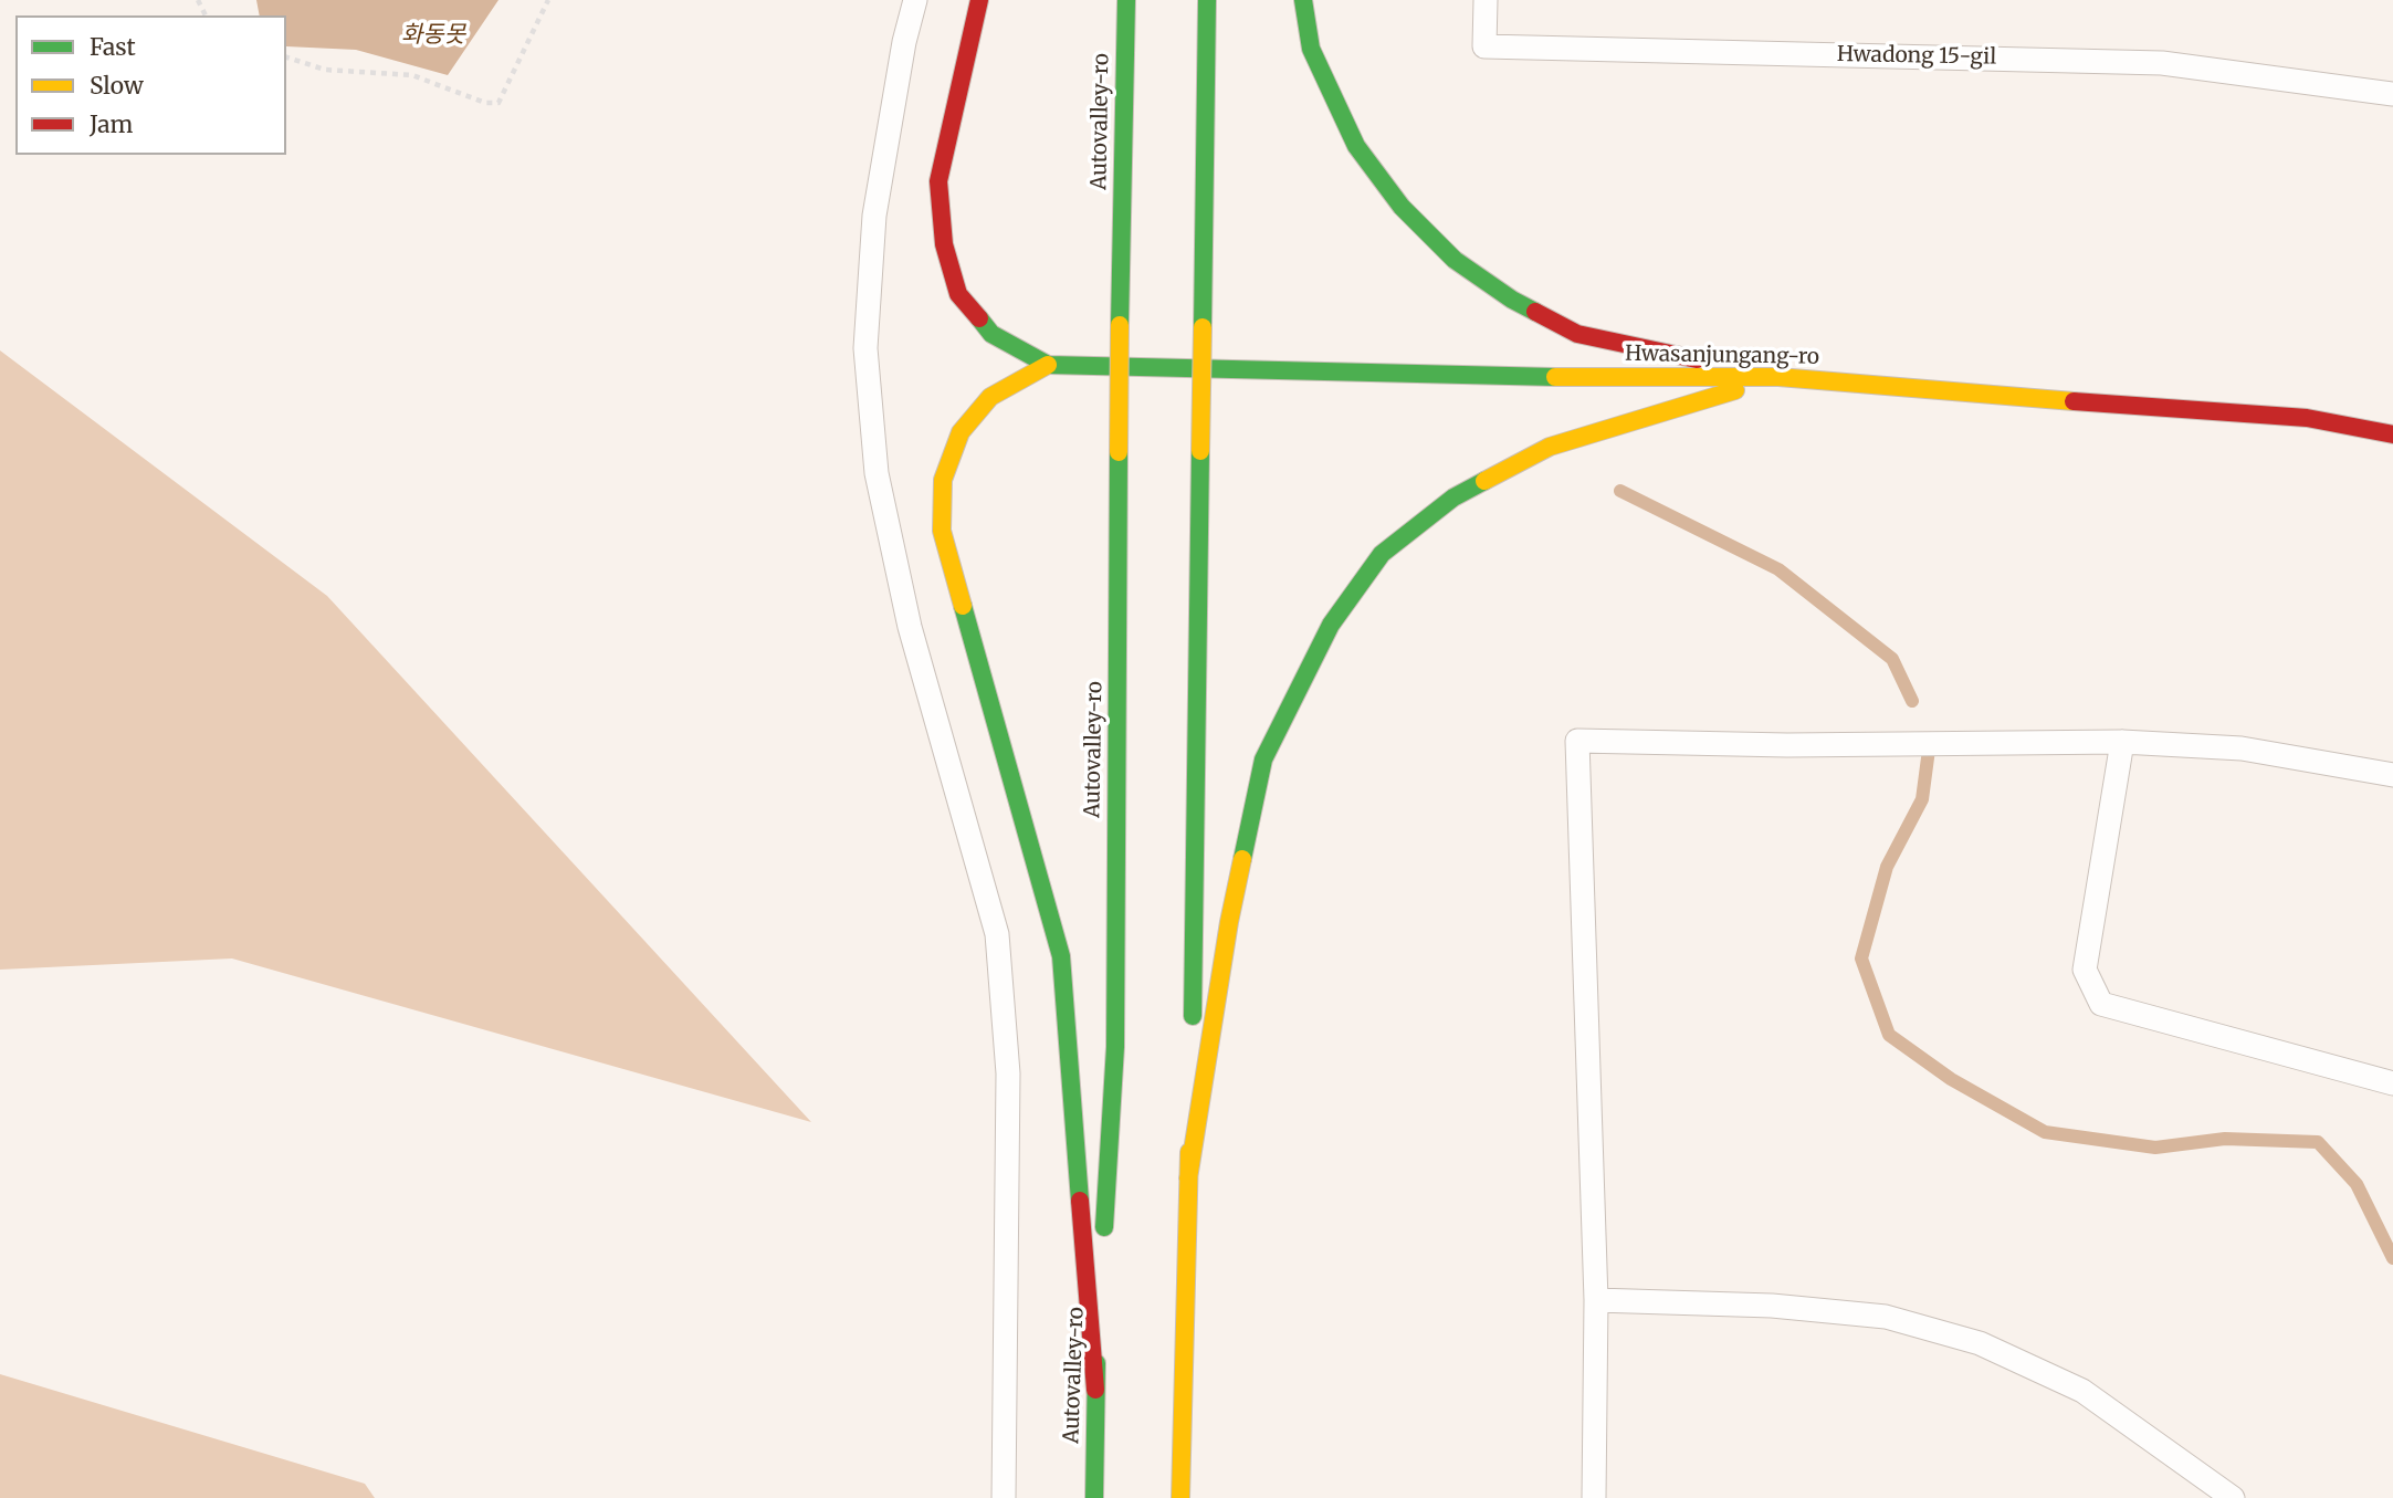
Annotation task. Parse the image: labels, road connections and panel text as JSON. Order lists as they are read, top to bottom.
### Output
{
  "streets": {
    "main road": ["Autovalley-ro", "Hwasanjungang-ro"],
    "lane": ["Hwadong 15-gil"]
  },
  "water": ["화동못"],
  "legend": ["Fast", "Slow", "Jam"]
}
